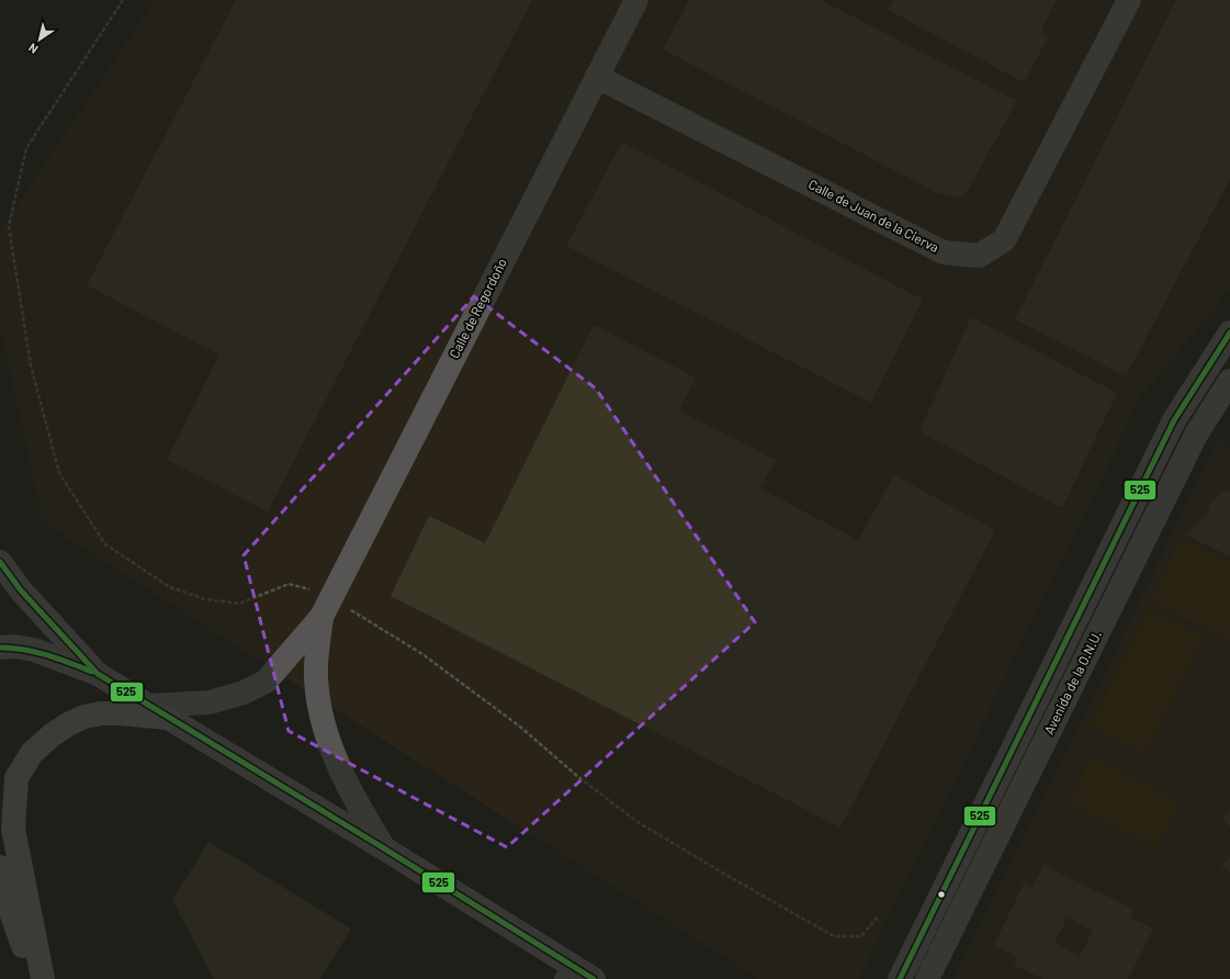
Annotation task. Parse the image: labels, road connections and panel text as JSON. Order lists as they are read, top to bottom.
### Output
{
  "streets": {
    "street": ["Calle de Juan de la Cierva", "Calle de Regordoño", "Avenida de la O.N.U."]
  },
  "crossings": [
    ["Calle de Juan de la Cierva", "Calle de Regordoño"]
  ],
  "lines": ["transit line 525"],
  "north": "bottom left"
}
